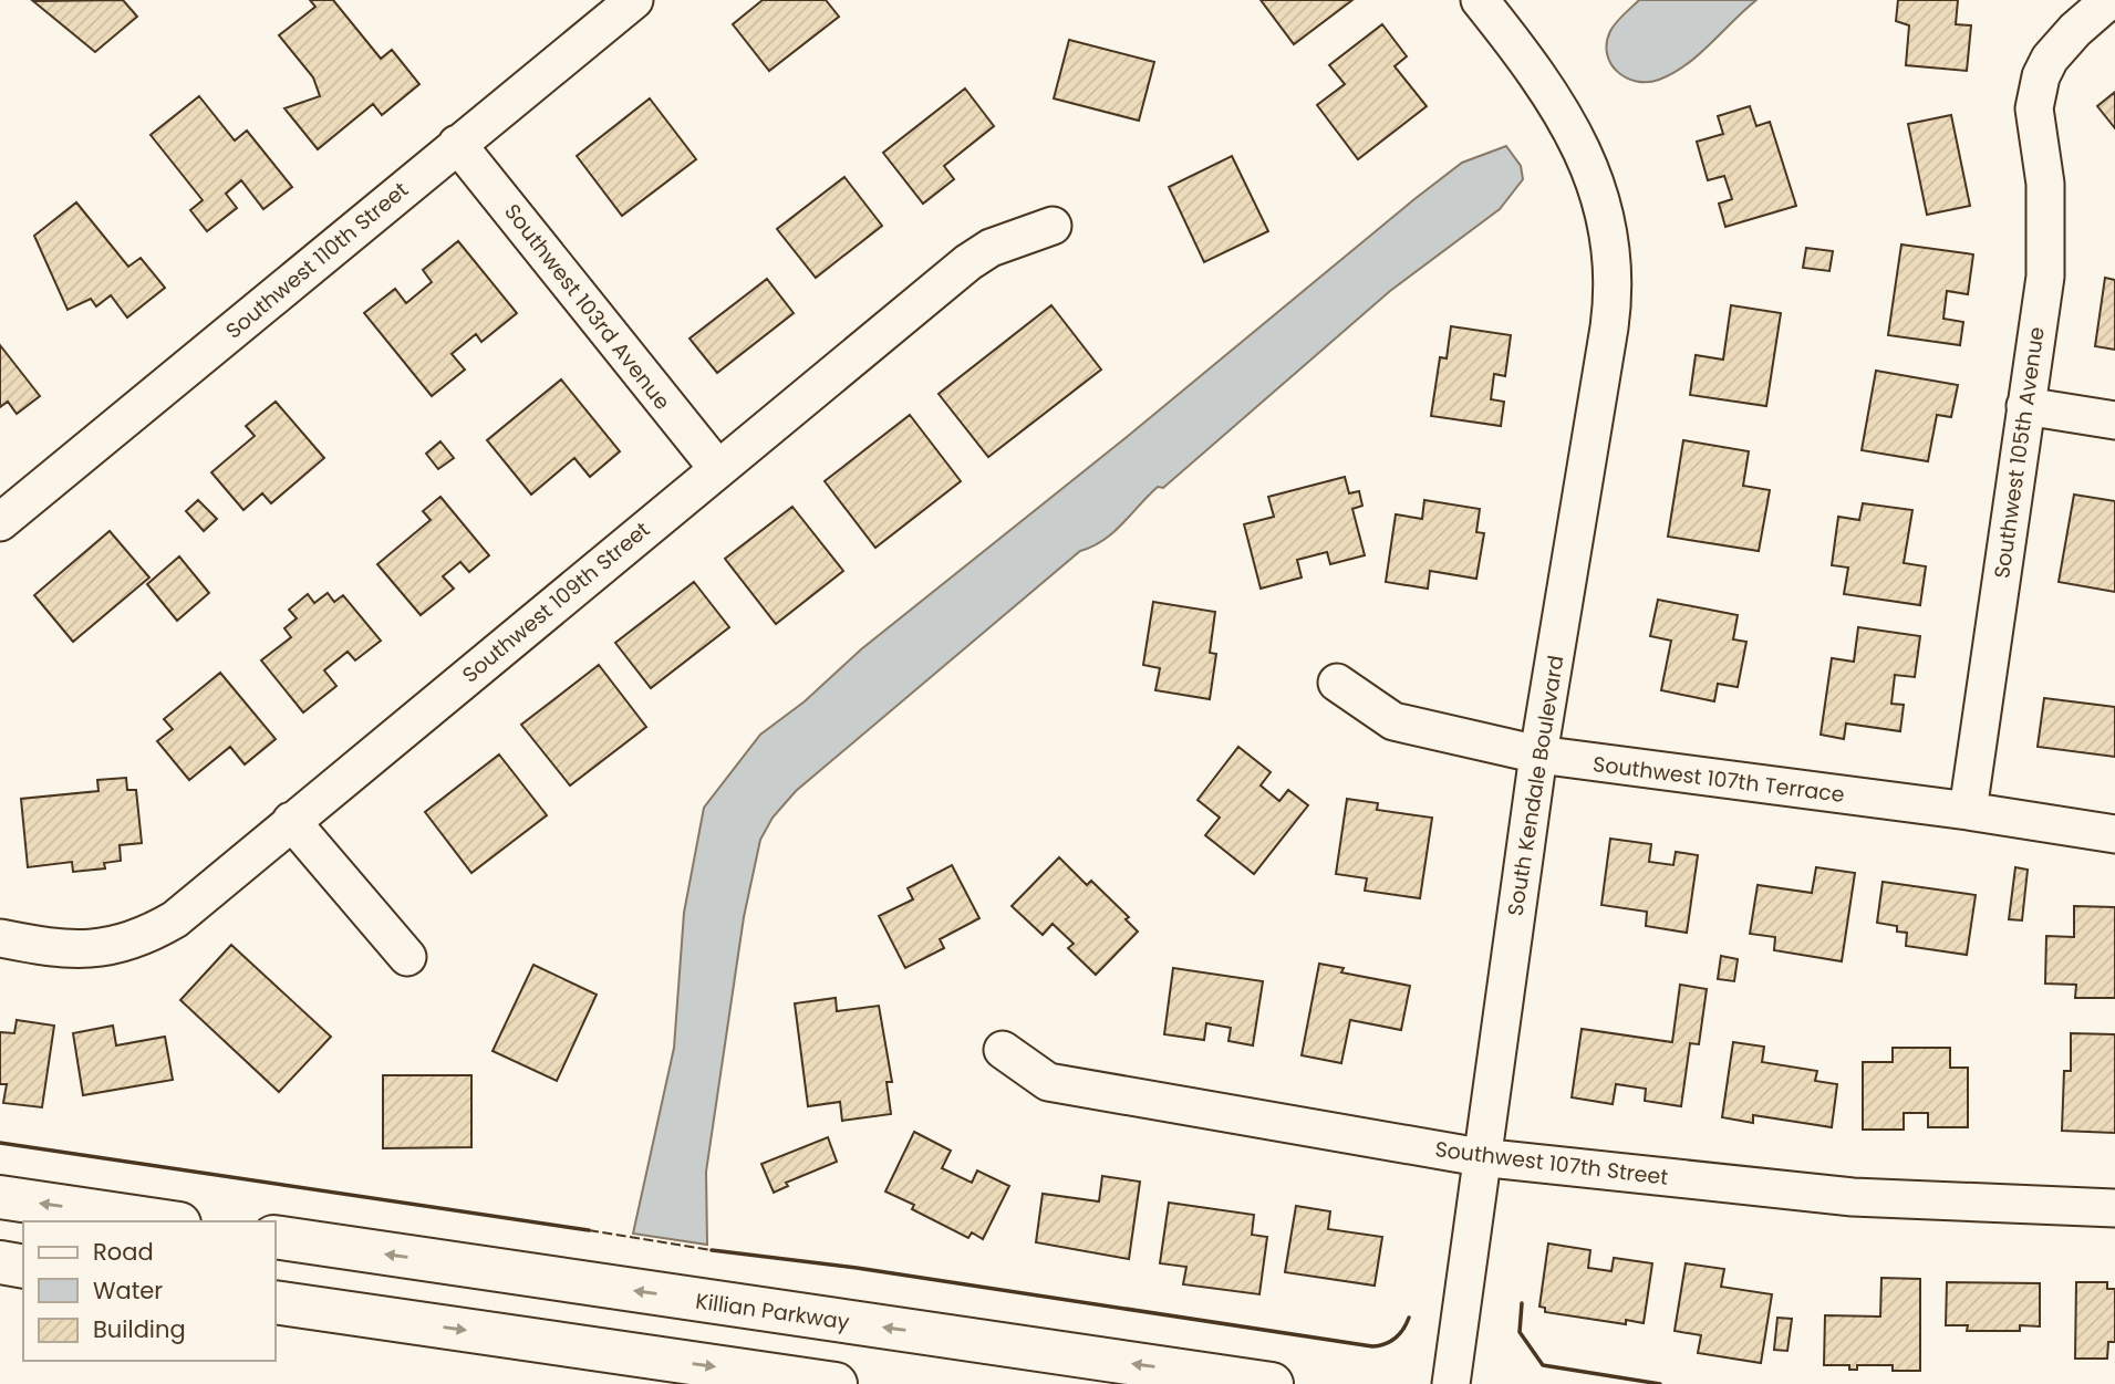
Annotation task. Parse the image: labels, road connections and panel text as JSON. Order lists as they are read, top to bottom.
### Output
{
  "streets": {
    "main road": ["Killian Parkway"],
    "street": [
      "Southwest 110th Street",
      "Southwest 103rd Avenue",
      "Southwest 105th Avenue",
      "Southwest 109th Street",
      "Southwest 107th Terrace",
      "South Kendale Boulevard",
      "Southwest 107th Street"
    ]
  },
  "crossings": [
    ["Southwest 110th Street", "Southwest 103rd Avenue"],
    ["Southwest 103rd Avenue", "Southwest 109th Street"],
    ["Southwest 105th Avenue", "Southwest 107th Terrace"],
    ["Southwest 107th Terrace", "South Kendale Boulevard"],
    ["South Kendale Boulevard", "Southwest 107th Street"]
  ],
  "legend": ["Road", "Water", "Building"]
}
